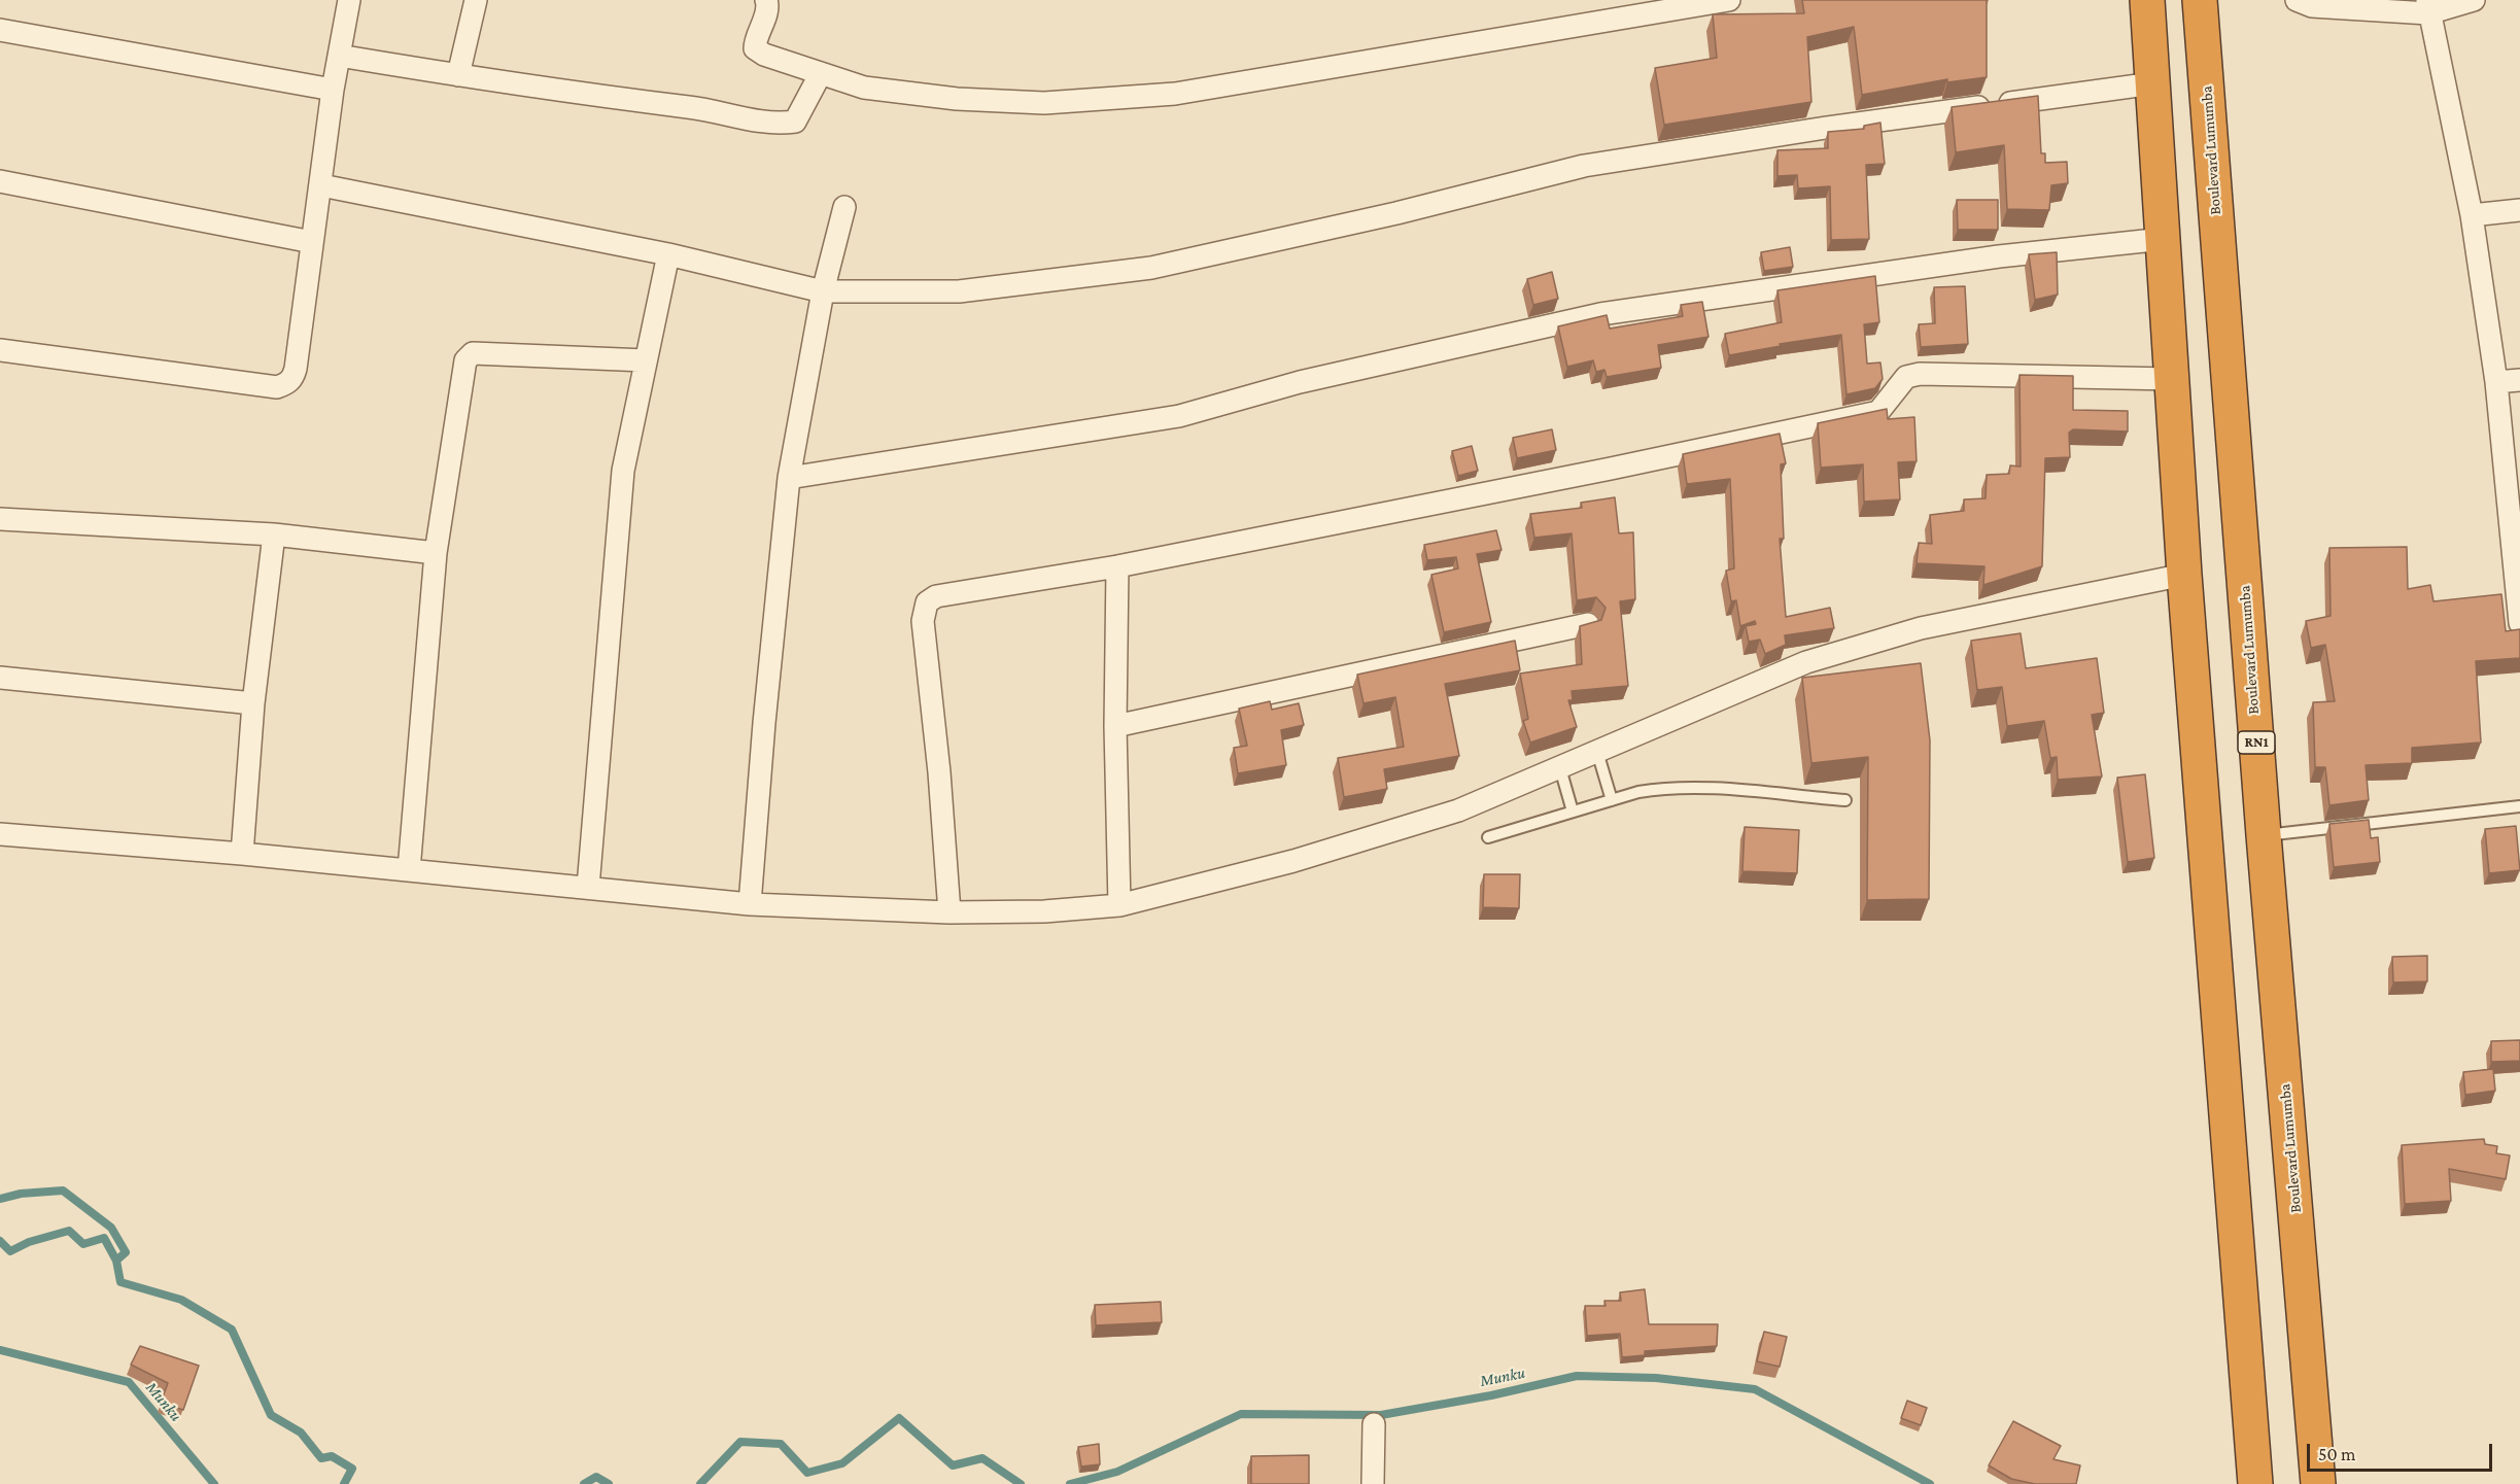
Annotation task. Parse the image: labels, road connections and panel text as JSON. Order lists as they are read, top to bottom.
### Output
{
  "streets": {
    "highway": ["Boulevard Lumumba", "RN1"]
  },
  "water": ["Munku"],
  "scale_bar": "50 m"
}
